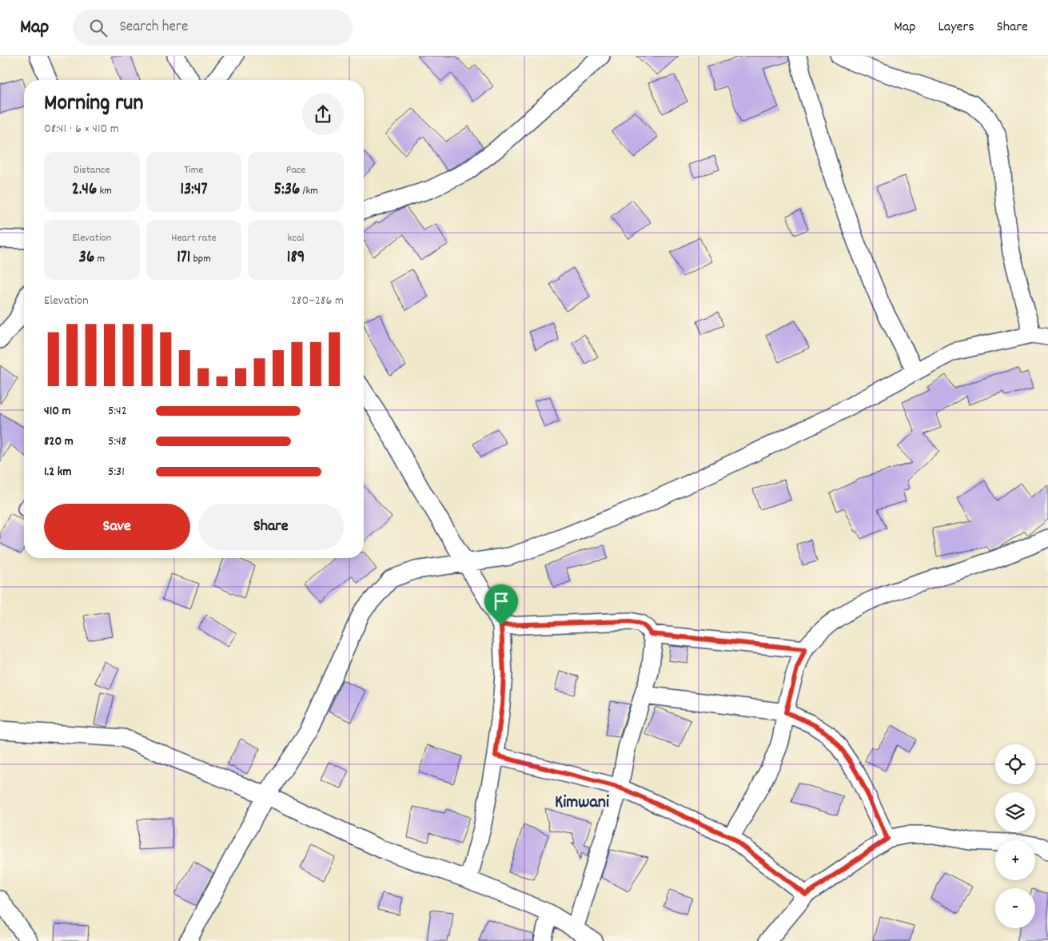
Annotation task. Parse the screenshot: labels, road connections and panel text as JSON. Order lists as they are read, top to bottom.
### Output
{
  "districts": ["Kimwani"],
  "page": {
    "header": "Map",
    "search": "Search here",
    "nav": ["Map", "Layers", "Share"],
    "heading": ["Morning run", "08:41 · 6 × 410 m"],
    "stats": [
      ["Distance", "2.46 km"],
      ["Time", "13:47"],
      ["Pace", "5:36 /km"],
      ["Elevation", "36 m"],
      ["Heart rate", "171 bpm"],
      ["kcal", "189"]
    ],
    "chart": ["Elevation", "280–286 m"],
    "list": [
      {
        "name": "410 m",
        "note": "5:42"
      },
      {
        "name": "820 m",
        "note": "5:48"
      },
      {
        "name": "1.2 km",
        "note": "5:31"
      }
    ],
    "buttons": ["Save", "Share"],
    "map_buttons": ["+", "−"]
  }
}
